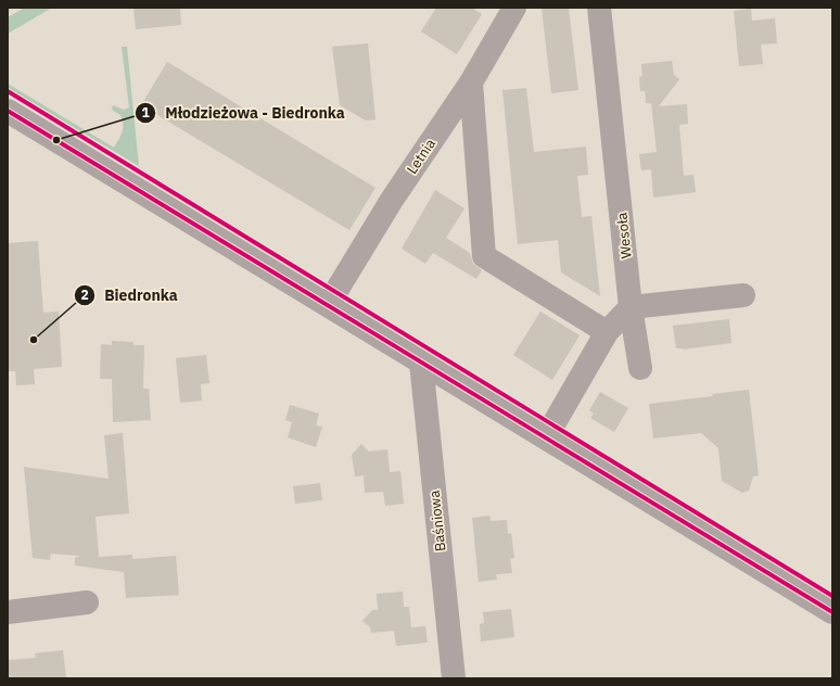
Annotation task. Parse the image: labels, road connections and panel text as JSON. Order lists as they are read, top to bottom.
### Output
{
  "streets": {
    "street": ["Letnia", "Wesoła", "Baśniowa"]
  },
  "places": ["Młodzieżowa - Biedronka", "Biedronka"]
}
